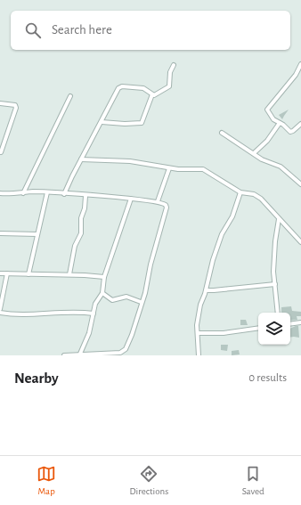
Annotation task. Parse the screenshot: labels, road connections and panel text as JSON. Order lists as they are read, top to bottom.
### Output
{
  "page": {
    "search": "Search here",
    "heading": ["Nearby", "0 results"],
    "nav": ["Map", "Directions", "Saved"]
  }
}
